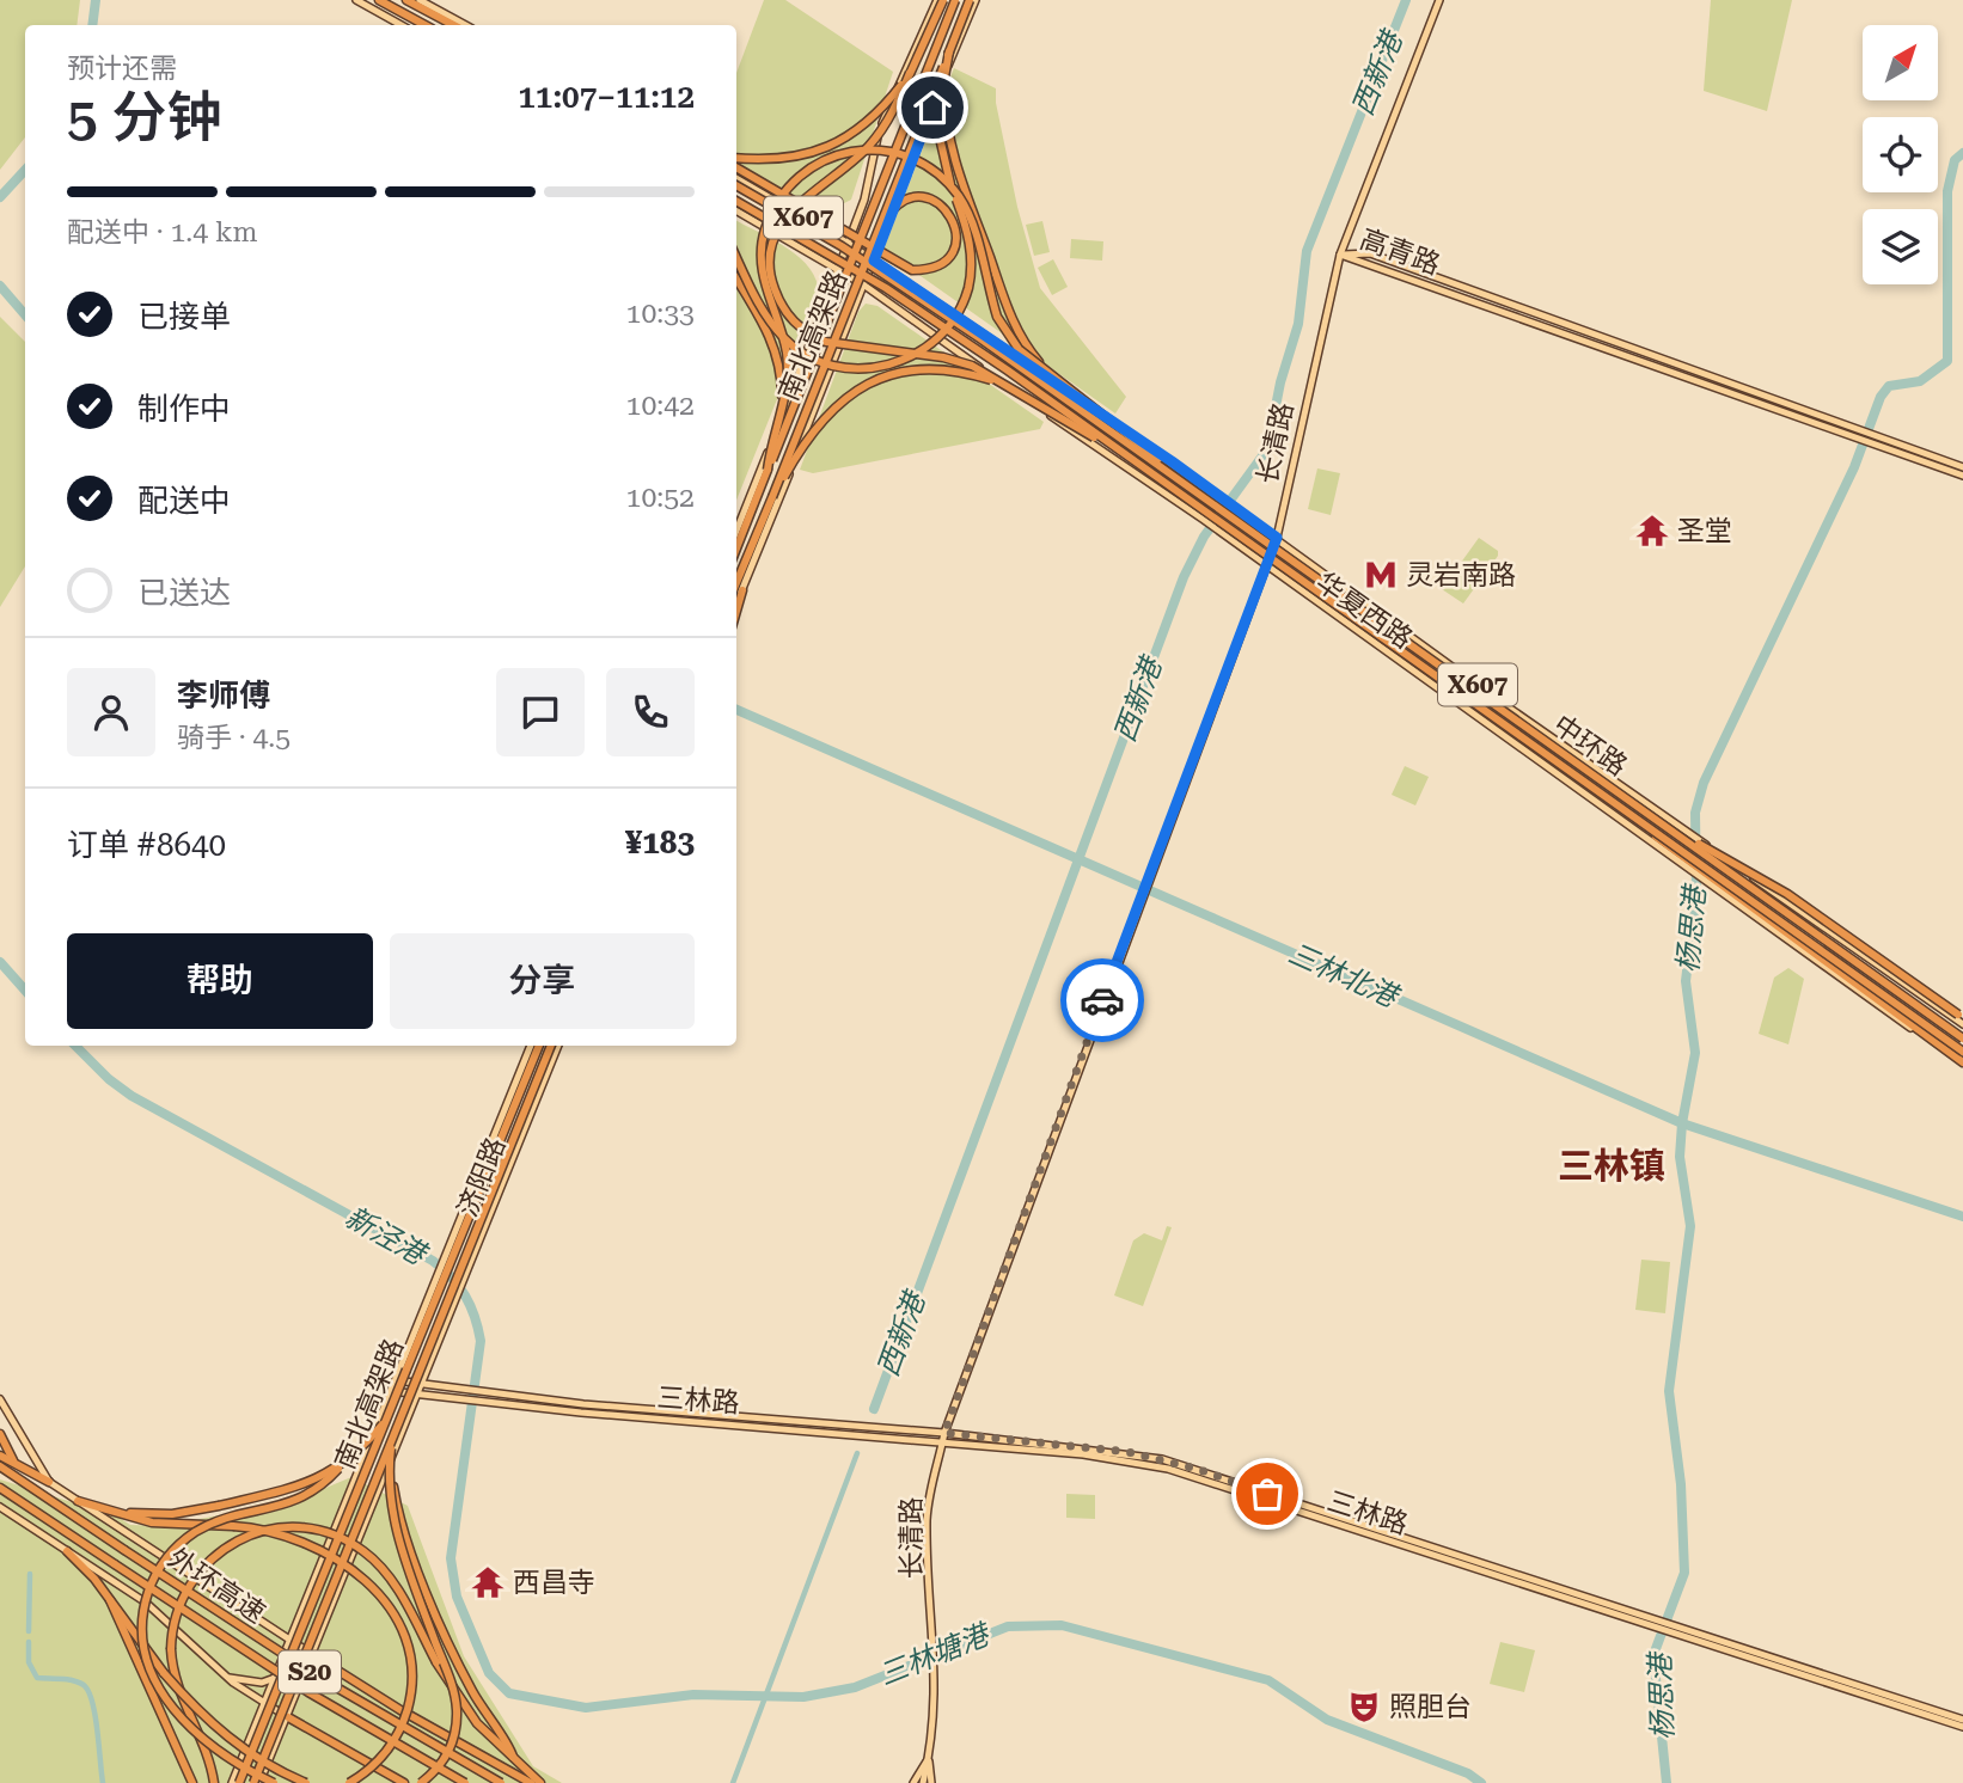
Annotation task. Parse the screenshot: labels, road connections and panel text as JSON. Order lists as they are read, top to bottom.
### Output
{
  "streets": {
    "highway": [
      "南北高架路",
      "中环路",
      "外环高速",
      "S20"
    ],
    "main road": [
      "X607",
      "高青路",
      "长清路",
      "华夏西路",
      "济阳路",
      "三林路"
    ]
  },
  "crossings": [
    ["高青路", "长清路"],
    ["南北高架路", "济阳路"],
    ["长清路", "华夏西路"],
    ["长清路", "三林路"],
    ["华夏西路", "中环路"],
    ["济阳路", "三林路"]
  ],
  "districts": ["三林镇"],
  "water": [
    "西新港",
    "杨思港",
    "三林北港",
    "新泾港",
    "三林塘港"
  ],
  "places": {
    "temple": ["圣堂", "西昌寺"],
    "metro station": ["灵岩南路"],
    "theatre": ["照胆台"]
  },
  "north": "top right",
  "page": {
    "heading": ["5 分钟", "预计还需", "11:07–11:12"],
    "panel": [
      "李师傅",
      "骑手 · 4.5",
      "订单 #8640",
      "¥183"
    ],
    "bar": "配送中 · 1.4 km",
    "list": [
      ["已接单", "10:33"],
      ["制作中", "10:42"],
      ["配送中", "10:52"],
      "已送达"
    ],
    "buttons": ["帮助", "分享"]
  }
}
